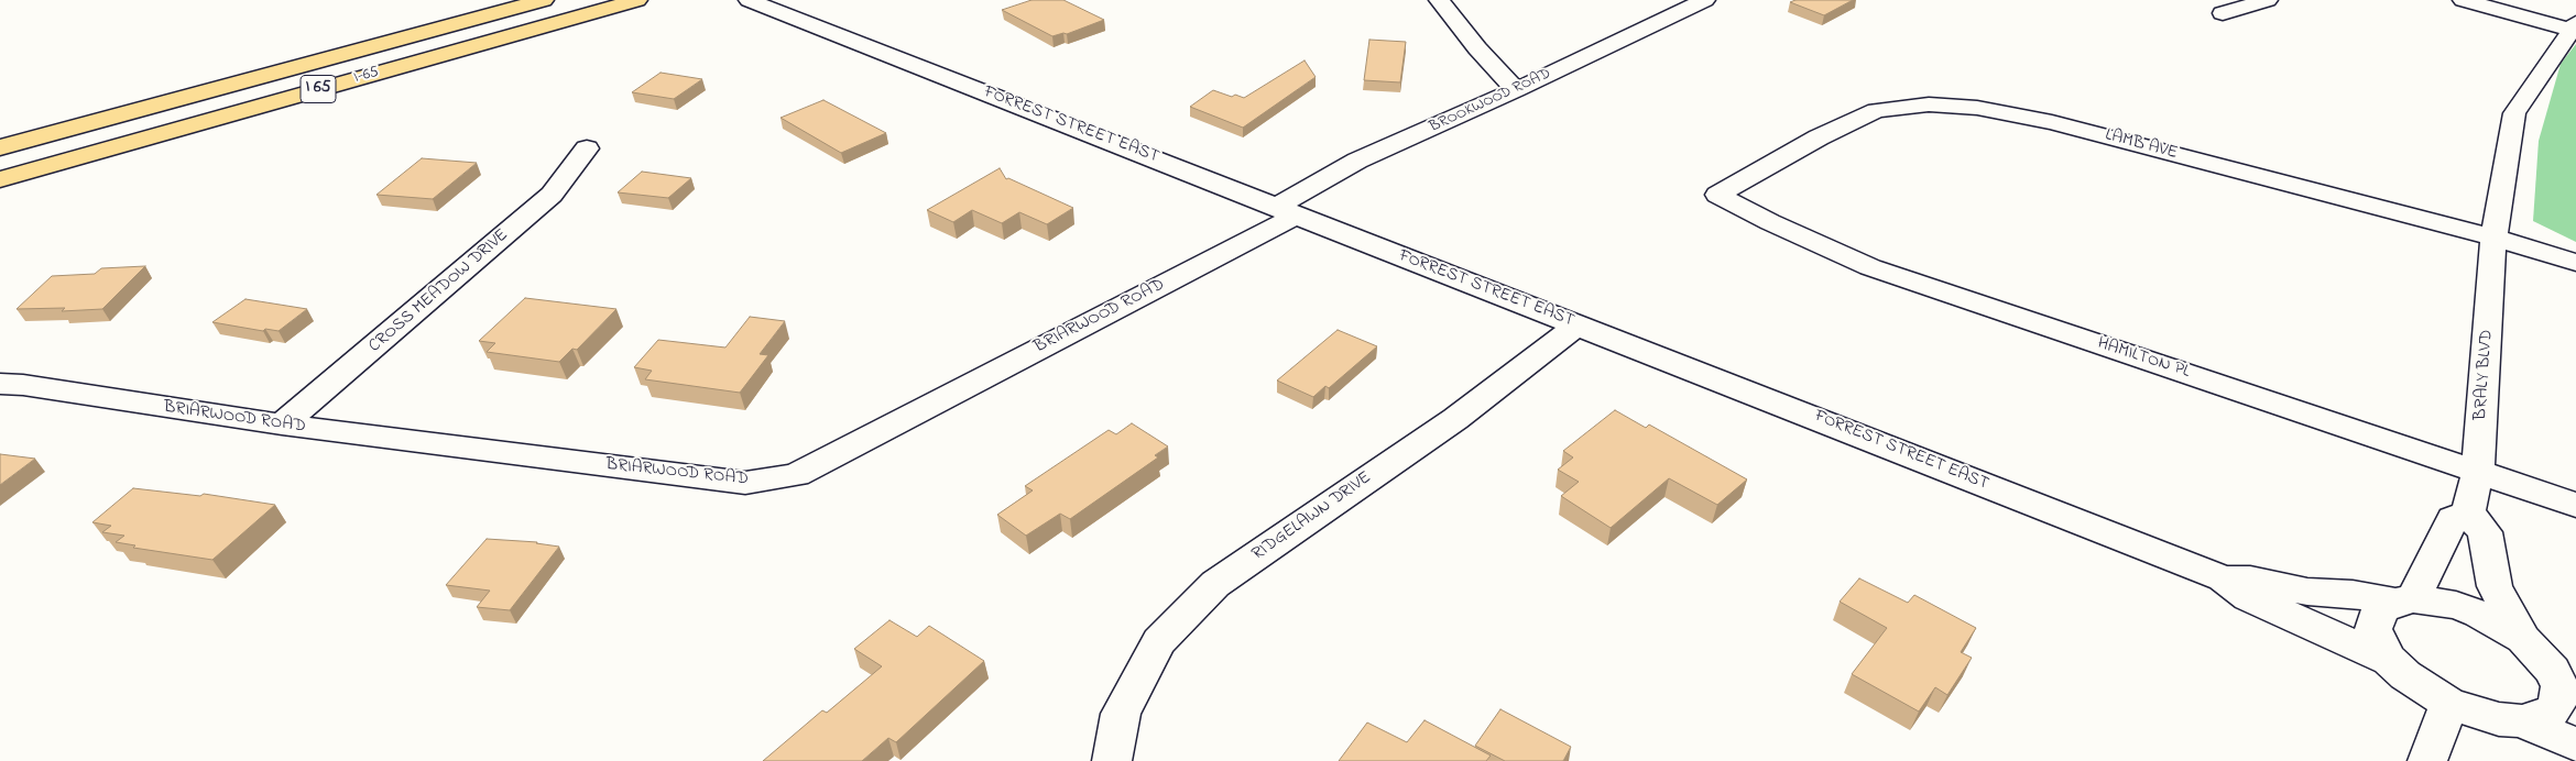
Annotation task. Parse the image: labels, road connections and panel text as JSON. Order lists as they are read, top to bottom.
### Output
{
  "streets": {
    "highway": ["I-65", "I 65"],
    "street": [
      "BROOKWOOD ROAD",
      "FORREST STREET EAST",
      "LAMB AVE",
      "CROSS MEADOW DRIVE",
      "BRIARWOOD ROAD",
      "HAMILTON PL",
      "BRALY BLVD",
      "RIDGELAWN DRIVE"
    ]
  },
  "crossings": [
    ["BROOKWOOD ROAD", "FORREST STREET EAST"],
    ["BROOKWOOD ROAD", "BRIARWOOD ROAD"],
    ["FORREST STREET EAST", "BRIARWOOD ROAD"],
    ["FORREST STREET EAST", "RIDGELAWN DRIVE"],
    ["LAMB AVE", "HAMILTON PL"],
    ["LAMB AVE", "BRALY BLVD"],
    ["CROSS MEADOW DRIVE", "BRIARWOOD ROAD"],
    ["HAMILTON PL", "BRALY BLVD"]
  ]
}
